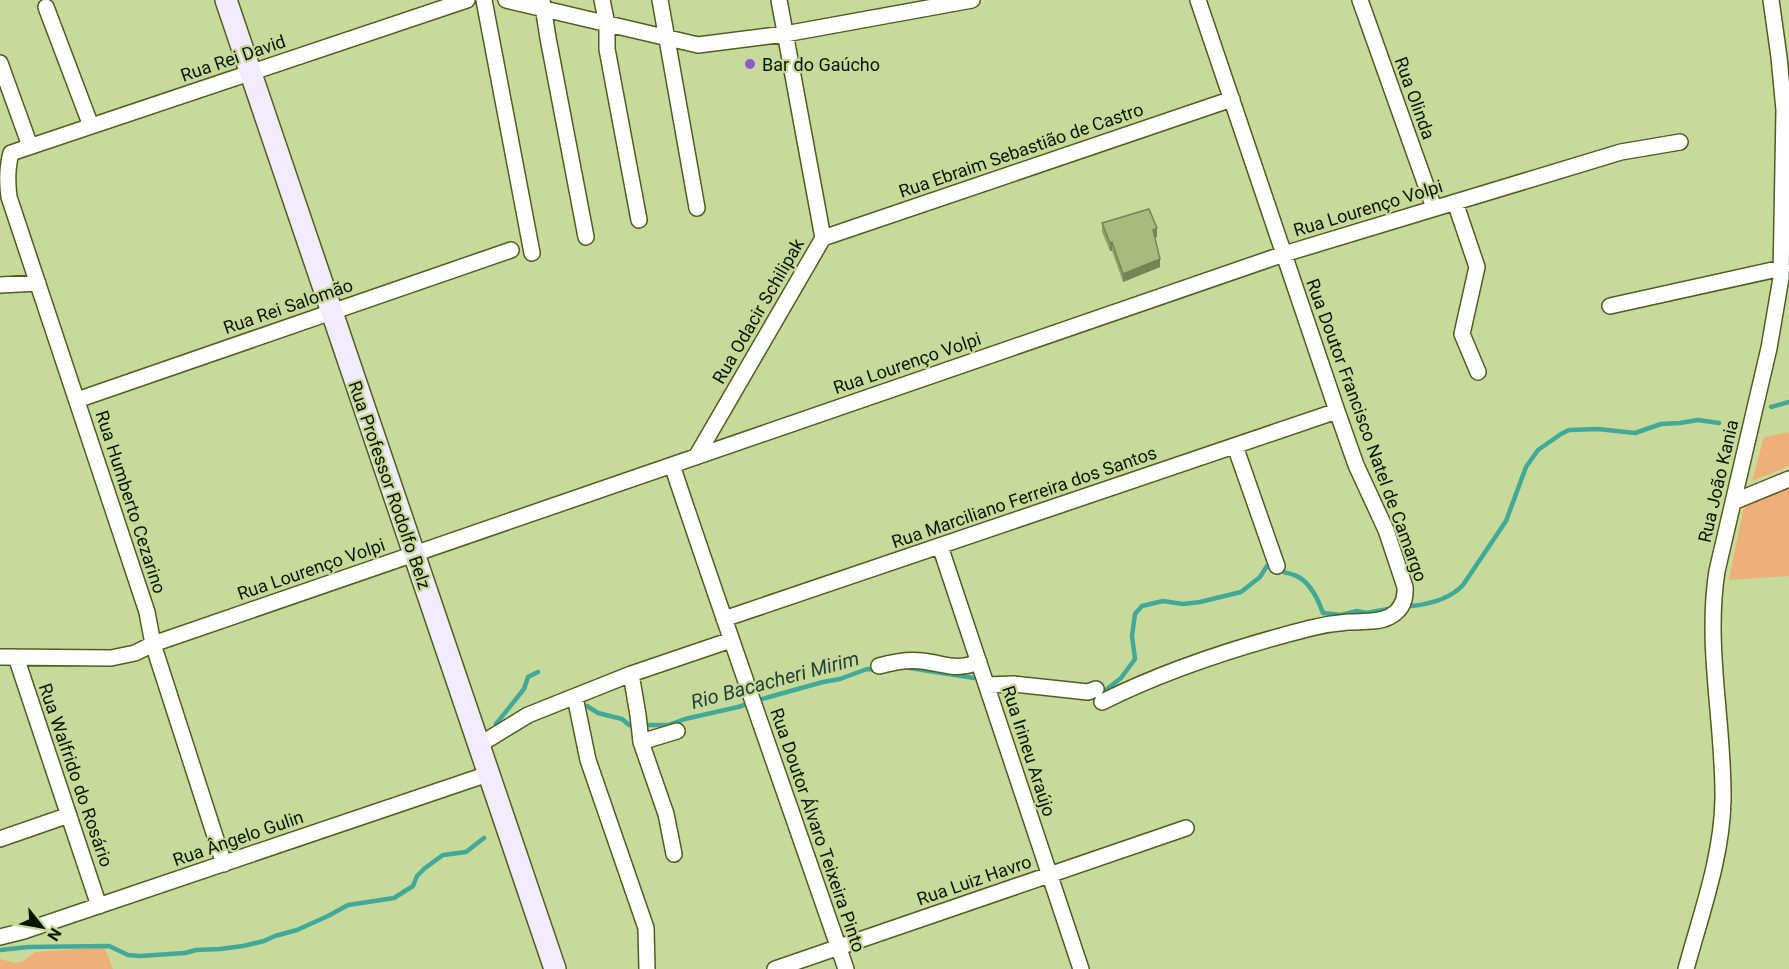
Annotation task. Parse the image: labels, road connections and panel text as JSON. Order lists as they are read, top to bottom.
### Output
{
  "streets": {
    "street": [
      "Rua Rei David",
      "Rua Olinda",
      "Rua Ebraim Sebastião de Castro",
      "Rua Lourenço Volpi",
      "Rua Rei Salomão",
      "Rua Odacir Schilipak",
      "Rua Doutor Francisco Natel de Camargo",
      "Rua João Kania",
      "Rua Professor Rodolfo Belz",
      "Rua Marciliano Ferreira dos Santos",
      "Rua Humberto Cezarino",
      "Rua Irineu Araújo",
      "Rua Walfrido do Rosário",
      "Rua Doutor Álvaro Teixeira Pinto",
      "Rua Ângelo Gulin",
      "Rua Luiz Havro"
    ]
  },
  "crossings": [
    ["Rua Rei David", "Rua Professor Rodolfo Belz"],
    ["Rua Rei David", "Rua Humberto Cezarino"],
    ["Rua Olinda", "Rua Lourenço Volpi"],
    ["Rua Ebraim Sebastião de Castro", "Rua Odacir Schilipak"],
    ["Rua Ebraim Sebastião de Castro", "Rua Doutor Francisco Natel de Camargo"],
    ["Rua Lourenço Volpi", "Rua Odacir Schilipak"],
    ["Rua Lourenço Volpi", "Rua Doutor Francisco Natel de Camargo"],
    ["Rua Lourenço Volpi", "Rua Professor Rodolfo Belz"],
    ["Rua Lourenço Volpi", "Rua Humberto Cezarino"],
    ["Rua Lourenço Volpi", "Rua Walfrido do Rosário"],
    ["Rua Lourenço Volpi", "Rua Doutor Álvaro Teixeira Pinto"],
    ["Rua Rei Salomão", "Rua Professor Rodolfo Belz"],
    ["Rua Rei Salomão", "Rua Humberto Cezarino"],
    ["Rua Doutor Francisco Natel de Camargo", "Rua Marciliano Ferreira dos Santos"],
    ["Rua Doutor Francisco Natel de Camargo", "Rua Irineu Araújo"],
    ["Rua Professor Rodolfo Belz", "Rua Ângelo Gulin"],
    ["Rua Marciliano Ferreira dos Santos", "Rua Irineu Araújo"],
    ["Rua Marciliano Ferreira dos Santos", "Rua Doutor Álvaro Teixeira Pinto"],
    ["Rua Humberto Cezarino", "Rua Ângelo Gulin"],
    ["Rua Irineu Araújo", "Rua Luiz Havro"],
    ["Rua Walfrido do Rosário", "Rua Ângelo Gulin"],
    ["Rua Doutor Álvaro Teixeira Pinto", "Rua Luiz Havro"]
  ],
  "water": ["Rio Bacacheri Mirim"],
  "places": ["Bar do Gaúcho"],
  "north": "bottom right"
}
